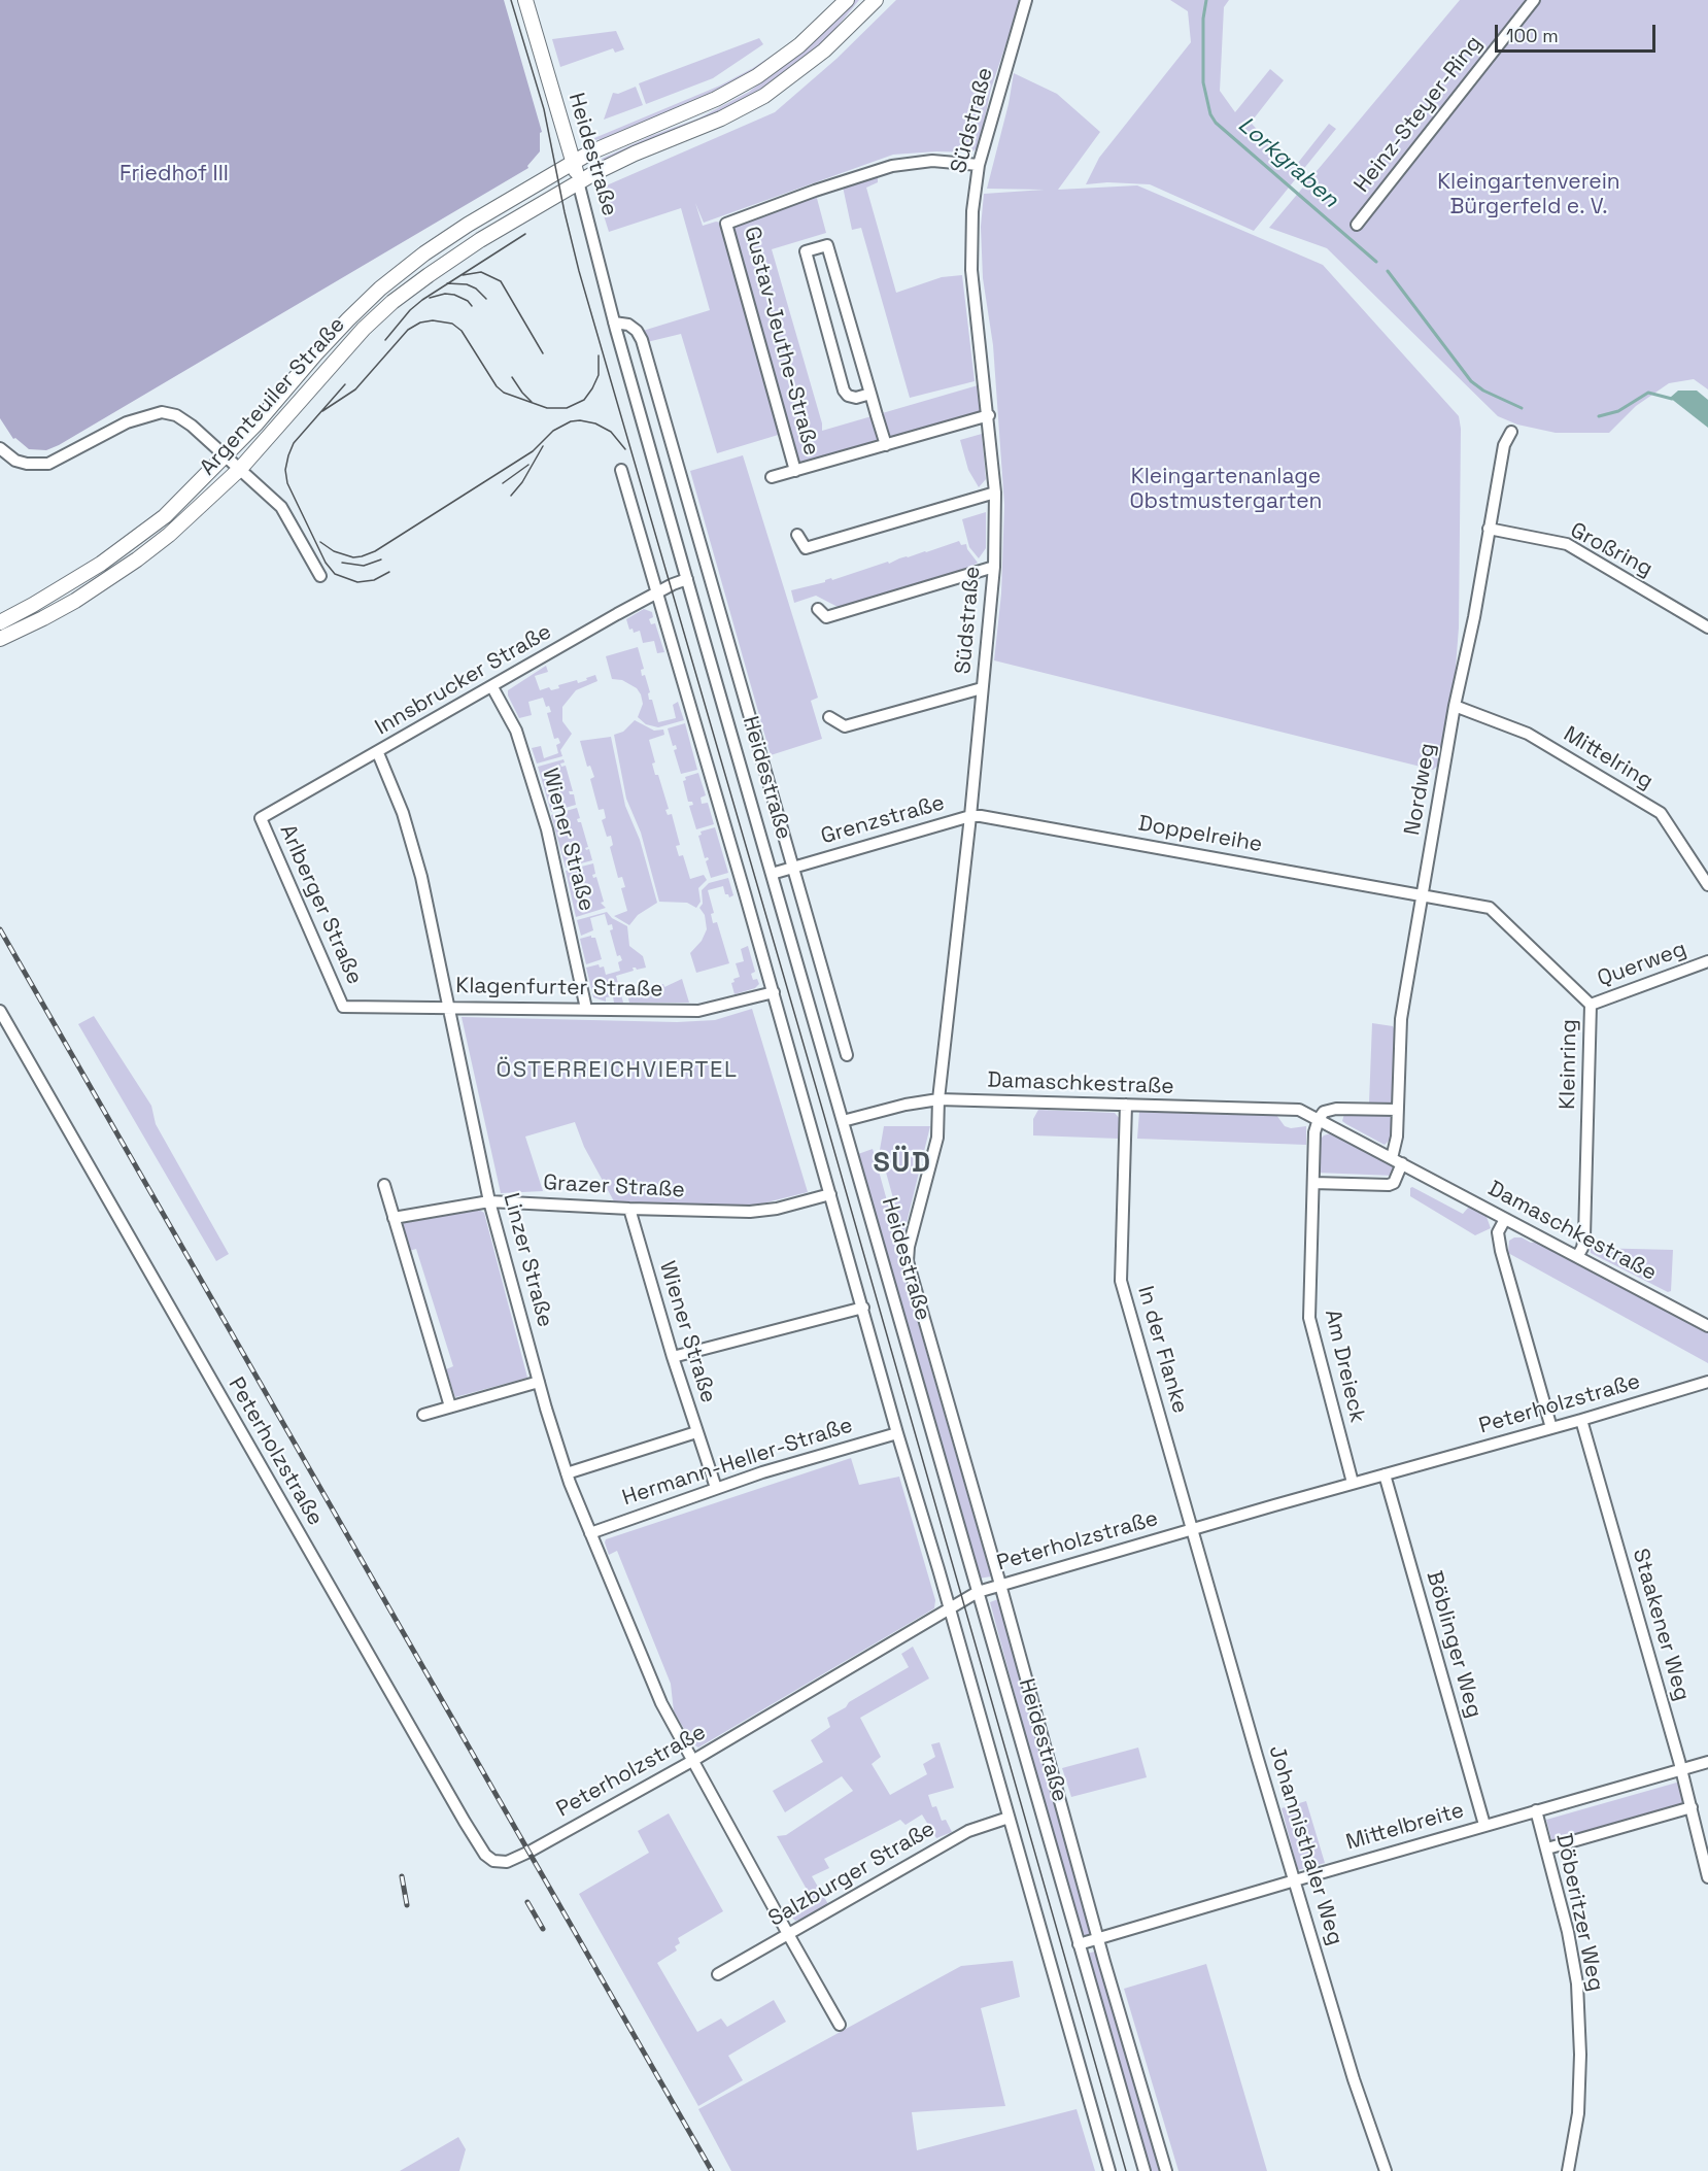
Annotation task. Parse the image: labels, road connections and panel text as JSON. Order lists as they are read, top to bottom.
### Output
{
  "streets": {
    "main road": ["Heidestraße", "Argenteuiler Straße"],
    "street": [
      "Heinz-Steyer-Ring",
      "Südstraße",
      "Gustav-Jeuthe-Straße",
      "Großring",
      "Innsbrucker Straße",
      "Mittelring",
      "Nordweg",
      "Grenzstraße",
      "Doppelreihe",
      "Wiener Straße",
      "Arlberger Straße",
      "Querweg",
      "Klagenfurter Straße",
      "Kleinring",
      "Damaschkestraße",
      "Grazer Straße",
      "Linzer Straße",
      "In der Flanke",
      "Am Dreieck",
      "Peterholzstraße",
      "Hermann-Heller-Straße",
      "Staakener Weg",
      "Böblinger Weg",
      "Mittelbreite",
      "Johannisthaler Weg",
      "Salzburger Straße",
      "Döberitzer Weg"
    ]
  },
  "crossings": [
    ["Südstraße", "Heidestraße"],
    ["Südstraße", "Gustav-Jeuthe-Straße"],
    ["Südstraße", "Grenzstraße"],
    ["Südstraße", "Doppelreihe"],
    ["Südstraße", "Damaschkestraße"],
    ["Heidestraße", "Argenteuiler Straße"],
    ["Heidestraße", "Innsbrucker Straße"],
    ["Heidestraße", "Grenzstraße"],
    ["Heidestraße", "Damaschkestraße"],
    ["Heidestraße", "Peterholzstraße"],
    ["Heidestraße", "Mittelbreite"],
    ["Großring", "Nordweg"],
    ["Innsbrucker Straße", "Wiener Straße"],
    ["Innsbrucker Straße", "Arlberger Straße"],
    ["Innsbrucker Straße", "Linzer Straße"],
    ["Mittelring", "Nordweg"],
    ["Nordweg", "Doppelreihe"],
    ["Nordweg", "Kleinring"],
    ["Nordweg", "Damaschkestraße"],
    ["Grenzstraße", "Doppelreihe"],
    ["Doppelreihe", "Kleinring"],
    ["Wiener Straße", "Klagenfurter Straße"],
    ["Wiener Straße", "Grazer Straße"],
    ["Wiener Straße", "Linzer Straße"],
    ["Wiener Straße", "Hermann-Heller-Straße"],
    ["Arlberger Straße", "Klagenfurter Straße"],
    ["Querweg", "Kleinring"],
    ["Klagenfurter Straße", "Linzer Straße"],
    ["Kleinring", "Damaschkestraße"],
    ["Damaschkestraße", "In der Flanke"],
    ["Damaschkestraße", "Am Dreieck"],
    ["Grazer Straße", "Linzer Straße"],
    ["Linzer Straße", "Peterholzstraße"],
    ["Linzer Straße", "Hermann-Heller-Straße"],
    ["Linzer Straße", "Salzburger Straße"],
    ["In der Flanke", "Peterholzstraße"],
    ["In der Flanke", "Johannisthaler Weg"],
    ["Am Dreieck", "Peterholzstraße"],
    ["Peterholzstraße", "Staakener Weg"],
    ["Peterholzstraße", "Böblinger Weg"],
    ["Peterholzstraße", "Johannisthaler Weg"],
    ["Staakener Weg", "Mittelbreite"],
    ["Böblinger Weg", "Mittelbreite"],
    ["Mittelbreite", "Johannisthaler Weg"],
    ["Mittelbreite", "Döberitzer Weg"]
  ],
  "districts": ["ÖSTERREICHVIERTEL", "SÜD"],
  "water": ["Lorkgraben"],
  "parks": ["Friedhof III", "Kleingartenverein Bürgerfeld e. V.", "Kleingartenanlage Obstmustergarten"],
  "scale_bar": "100 m"
}
